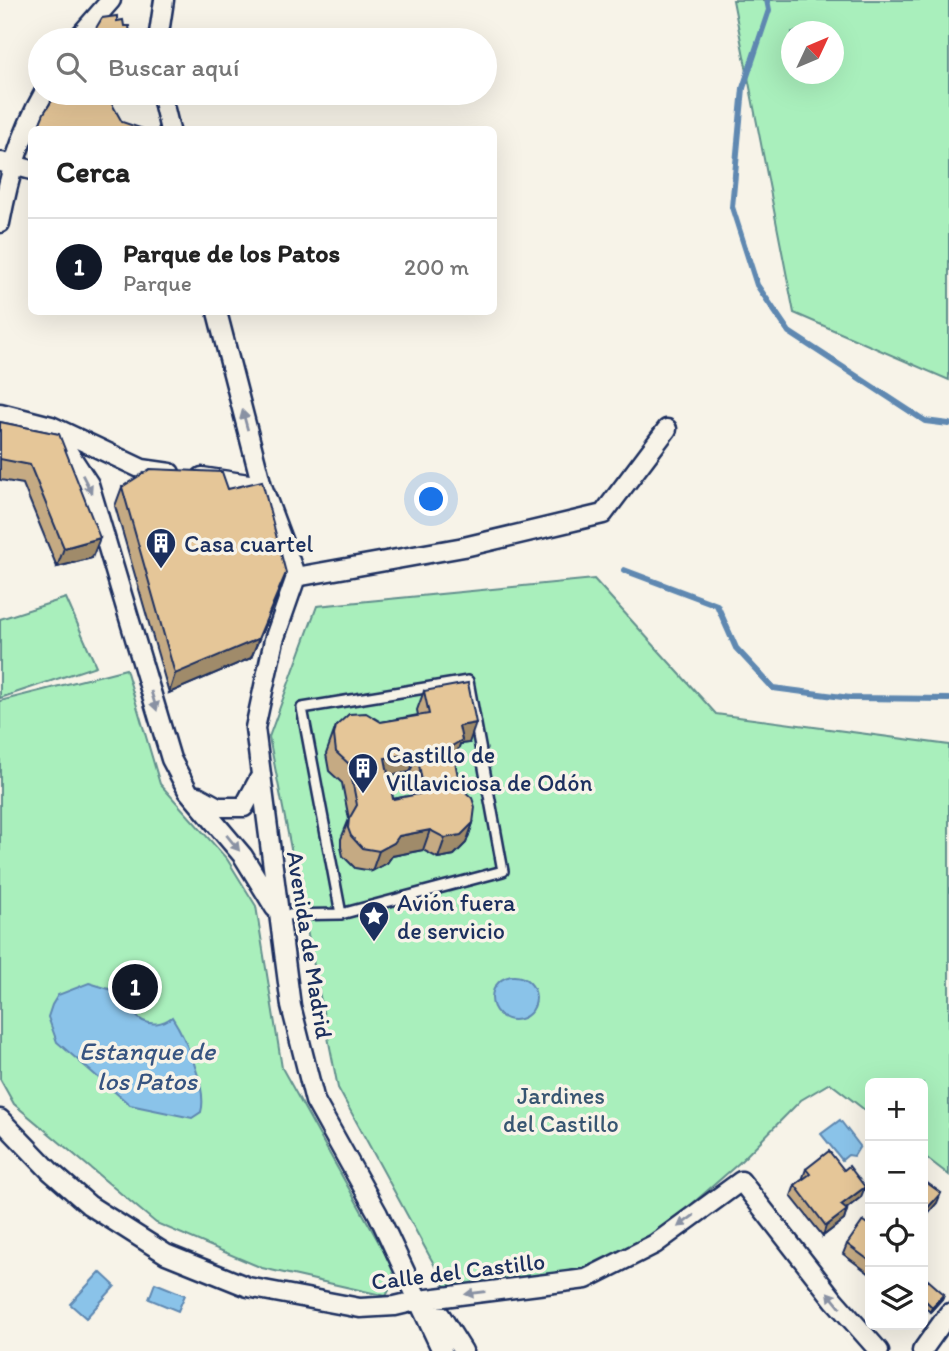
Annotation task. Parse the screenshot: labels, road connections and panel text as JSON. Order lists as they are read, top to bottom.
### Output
{
  "streets": {
    "street": ["Avenida de Madrid", "Calle del Castillo"]
  },
  "crossings": [
    ["Avenida de Madrid", "Calle del Castillo"]
  ],
  "one_way": ["Calle del Castillo"],
  "water": ["Estanque de los Patos"],
  "parks": ["Jardines del Castillo"],
  "places": {
    "building": ["Casa cuartel", "Castillo de Villaviciosa de Odón"],
    "place": ["Avión fuera de servicio"]
  },
  "north": "top right",
  "page": {
    "search": "Buscar aquí",
    "heading": "Cerca",
    "list": [
      {
        "mark": "1",
        "name": "Parque de los Patos",
        "note": "Parque",
        "value": "200 m"
      }
    ],
    "pins": "1",
    "map_buttons": ["+", "−"]
  }
}
